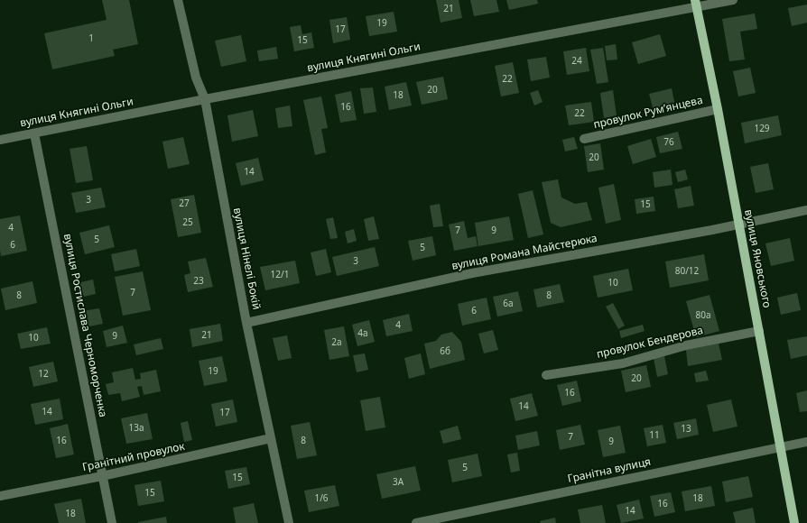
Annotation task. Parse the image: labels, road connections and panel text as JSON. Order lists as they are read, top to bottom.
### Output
{
  "streets": {
    "main road": ["вулиця Яновського"],
    "street": [
      "вулиця Княгині Ольги",
      "провулок Румʼянцева",
      "вулиця Романа Майстерюка",
      "вулиця Нінелі Бокій",
      "вулиця Ростислава Черноморченка",
      "провулок Бендерова",
      "Гранітний провулок",
      "Гранітна вулиця"
    ]
  },
  "crossings": [
    ["вулиця Княгині Ольги", "вулиця Нінелі Бокій"],
    ["вулиця Княгині Ольги", "вулиця Яновського"],
    ["вулиця Княгині Ольги", "вулиця Ростислава Черноморченка"],
    ["провулок Румʼянцева", "вулиця Яновського"],
    ["вулиця Романа Майстерюка", "вулиця Нінелі Бокій"],
    ["вулиця Романа Майстерюка", "вулиця Яновського"],
    ["вулиця Нінелі Бокій", "Гранітний провулок"],
    ["вулиця Яновського", "провулок Бендерова"],
    ["вулиця Яновського", "Гранітна вулиця"],
    ["вулиця Ростислава Черноморченка", "Гранітний провулок"]
  ],
  "house_numbers": [
    "21",
    "19",
    "17",
    "1",
    "15",
    "24",
    "22",
    "20",
    "18",
    "16",
    "22",
    "129",
    "76",
    "20",
    "14",
    "3",
    "27",
    "15",
    "25",
    "4",
    "7",
    "9",
    "5",
    "6",
    "5",
    "3",
    "80/12",
    "12/1",
    "23",
    "10",
    "7",
    "8",
    "8",
    "6а",
    "6",
    "80а",
    "4",
    "4а",
    "21",
    "9",
    "10",
    "2а",
    "6б",
    "19",
    "12",
    "20",
    "16",
    "14",
    "14",
    "17",
    "13а",
    "13",
    "11",
    "7",
    "16",
    "8",
    "9",
    "5",
    "15",
    "3А",
    "15",
    "1/6",
    "18",
    "16",
    "14",
    "18"
  ]
}
